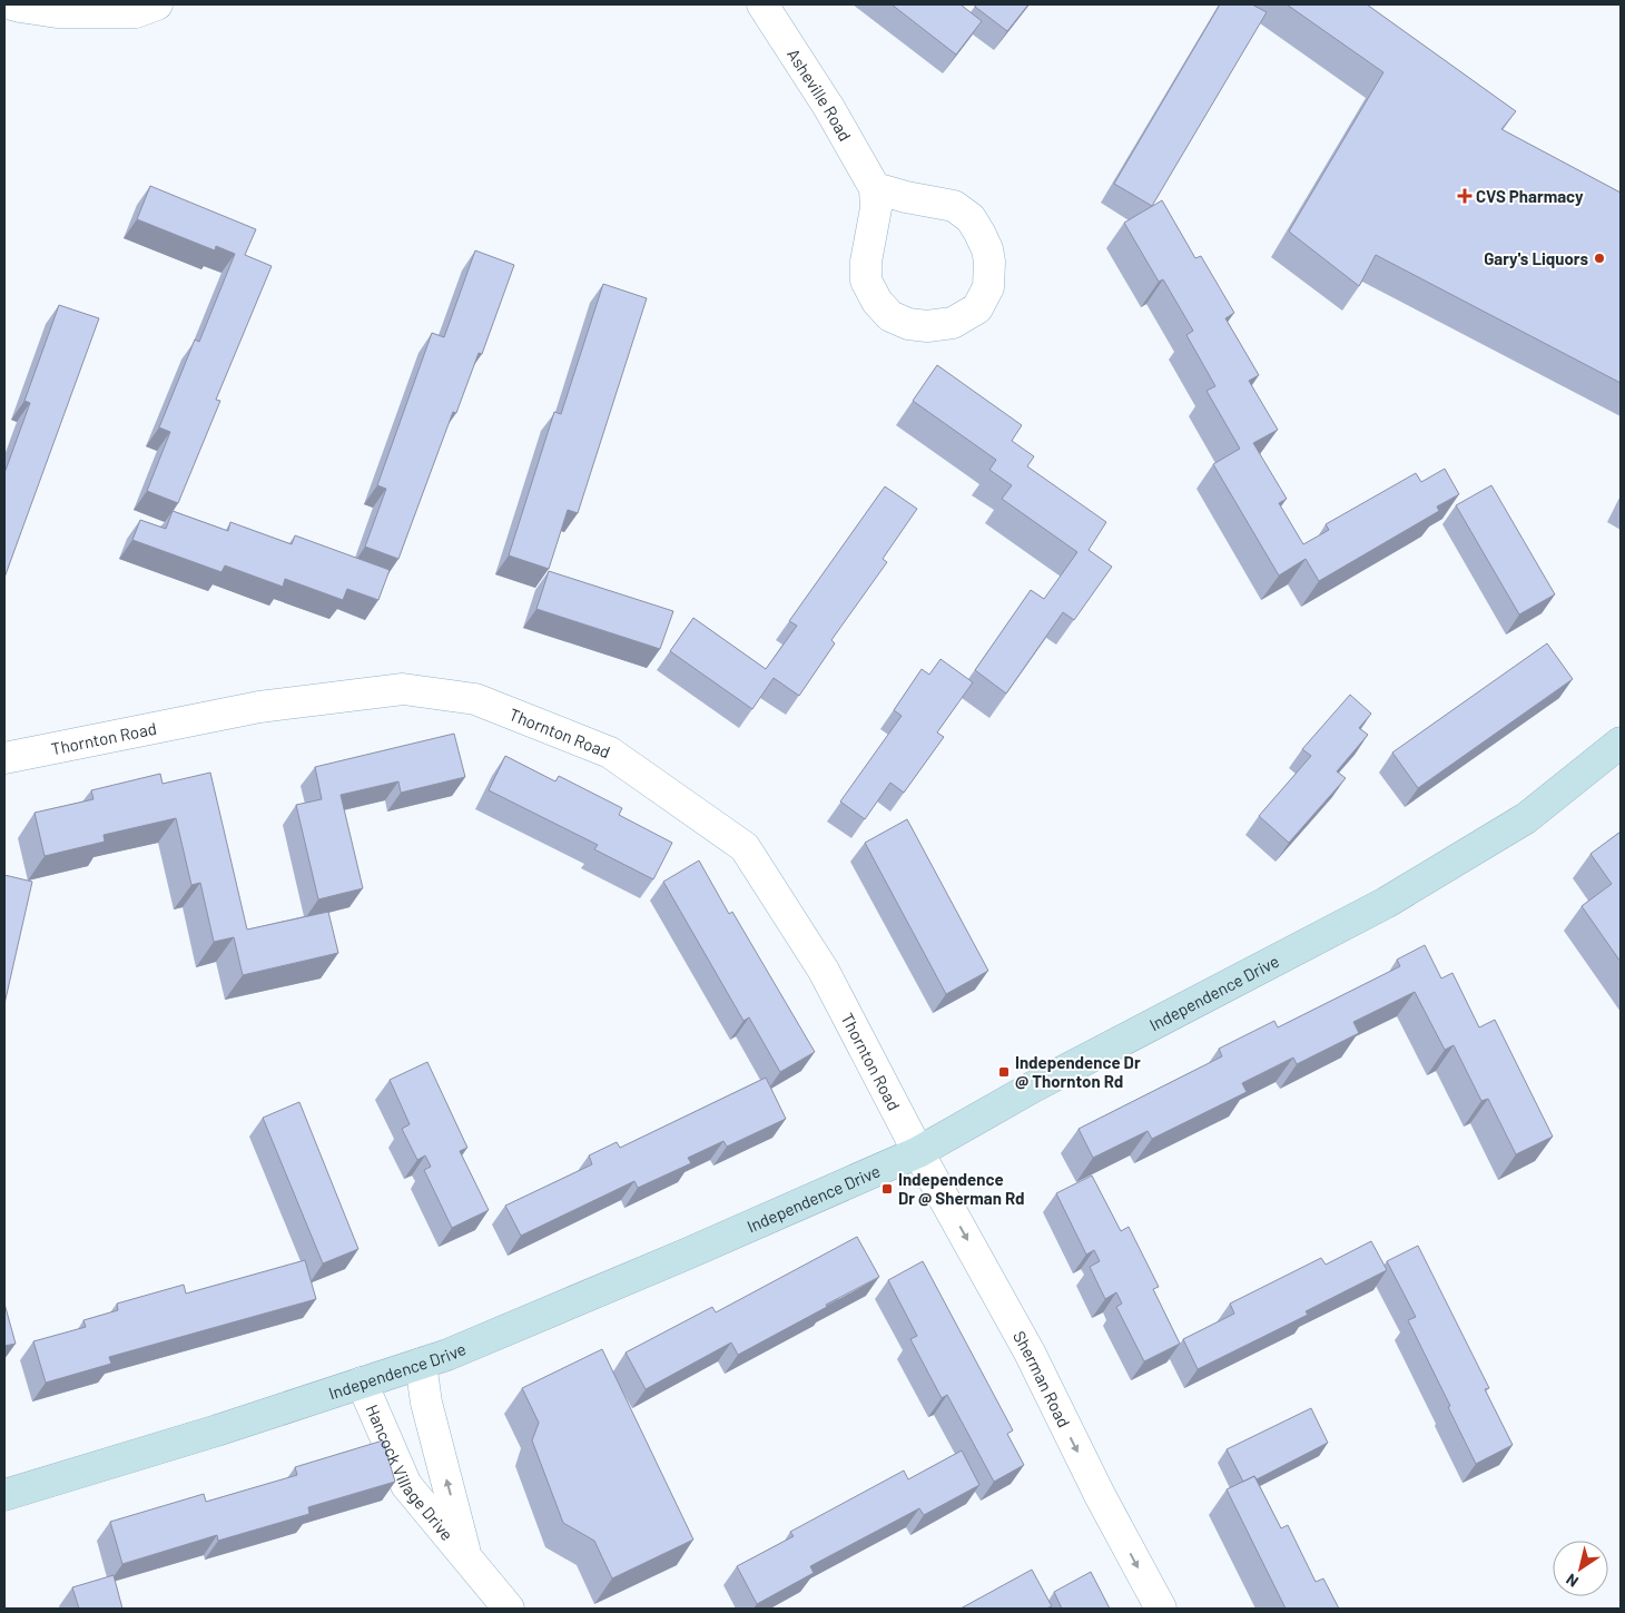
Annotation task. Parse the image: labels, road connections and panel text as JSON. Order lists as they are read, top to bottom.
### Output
{
  "streets": {
    "main road": ["Independence Drive"],
    "street": [
      "Asheville Road",
      "Thornton Road",
      "Sherman Road",
      "Hancock Village Drive"
    ]
  },
  "crossings": [
    ["Thornton Road", "Independence Drive"],
    ["Thornton Road", "Sherman Road"],
    ["Independence Drive", "Sherman Road"],
    ["Independence Drive", "Hancock Village Drive"]
  ],
  "one_way": ["Sherman Road"],
  "places": {
    "health": ["CVS Pharmacy"],
    "other": ["Gary's Liquors"],
    "transit": ["Independence Dr @ Thornton Rd", "Independence Dr @ Sherman Rd"]
  },
  "north": "bottom left"
}
